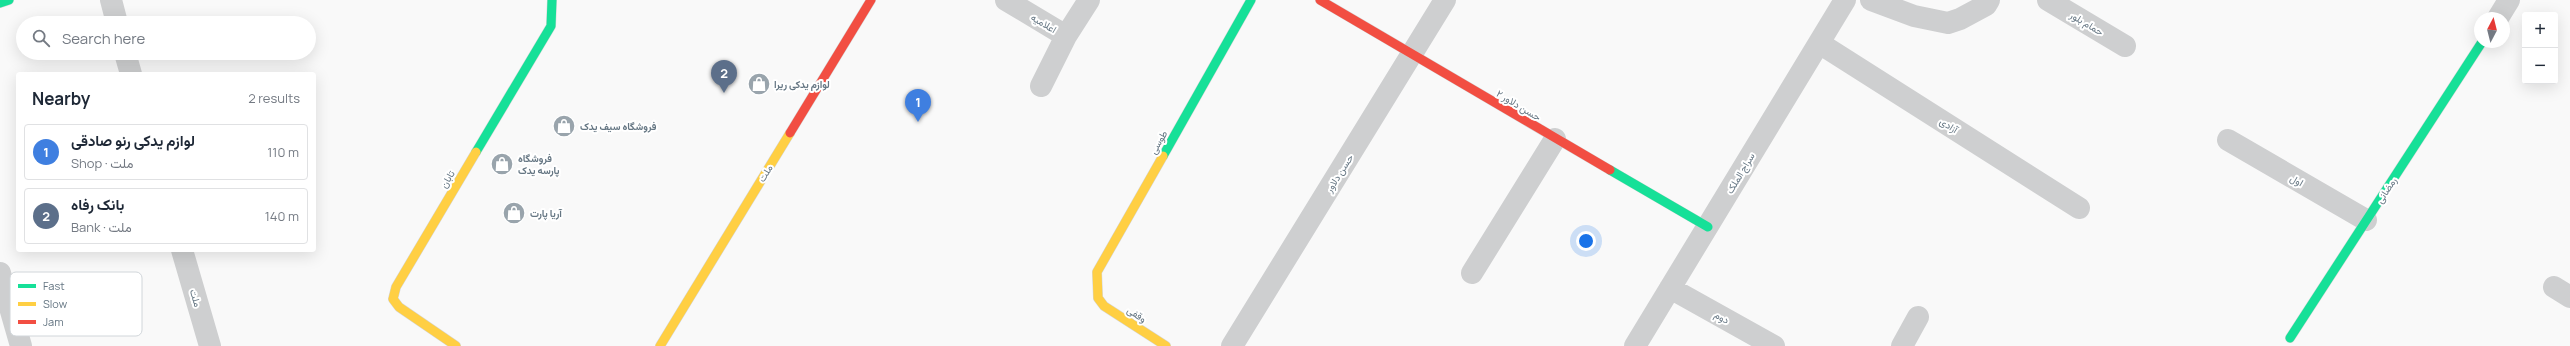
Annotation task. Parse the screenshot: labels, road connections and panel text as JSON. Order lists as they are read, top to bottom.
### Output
{
  "streets": {
    "street": [
      "اعلامیه",
      "حمام بلور",
      "حسن دلاور ۲",
      "آزادی",
      "طوسی",
      "ملت",
      "حسن دلاور",
      "سراج الملک",
      "تابان",
      "اول",
      "رمضانی",
      "وقفی",
      "دوم"
    ]
  },
  "crossings": [
    ["حسن دلاور ۲", "حسن دلاور"],
    ["حسن دلاور ۲", "سراج الملک"],
    ["آزادی", "سراج الملک"],
    ["طوسی", "وقفی"],
    ["سراج الملک", "دوم"],
    ["اول", "رمضانی"]
  ],
  "places": {
    "shop": [
      "لوازم یدکی ریرا",
      "فروشگاه سیف یدک",
      "فروشگاه پارسه یدک",
      "آریا پارت"
    ]
  },
  "legend": ["Fast", "Slow", "Jam"],
  "north": "top",
  "page": {
    "map_buttons": ["+", "−"],
    "search": "Search here",
    "pins": ["2", "1"],
    "heading": ["Nearby", "2 results"],
    "list": [
      {
        "mark": "1",
        "name": "لوازم یدکی رنو صادقی",
        "note": "Shop · ملت",
        "value": "110 m"
      },
      {
        "mark": "2",
        "name": "بانک رفاه",
        "note": "Bank · ملت",
        "value": "140 m"
      }
    ]
  }
}
